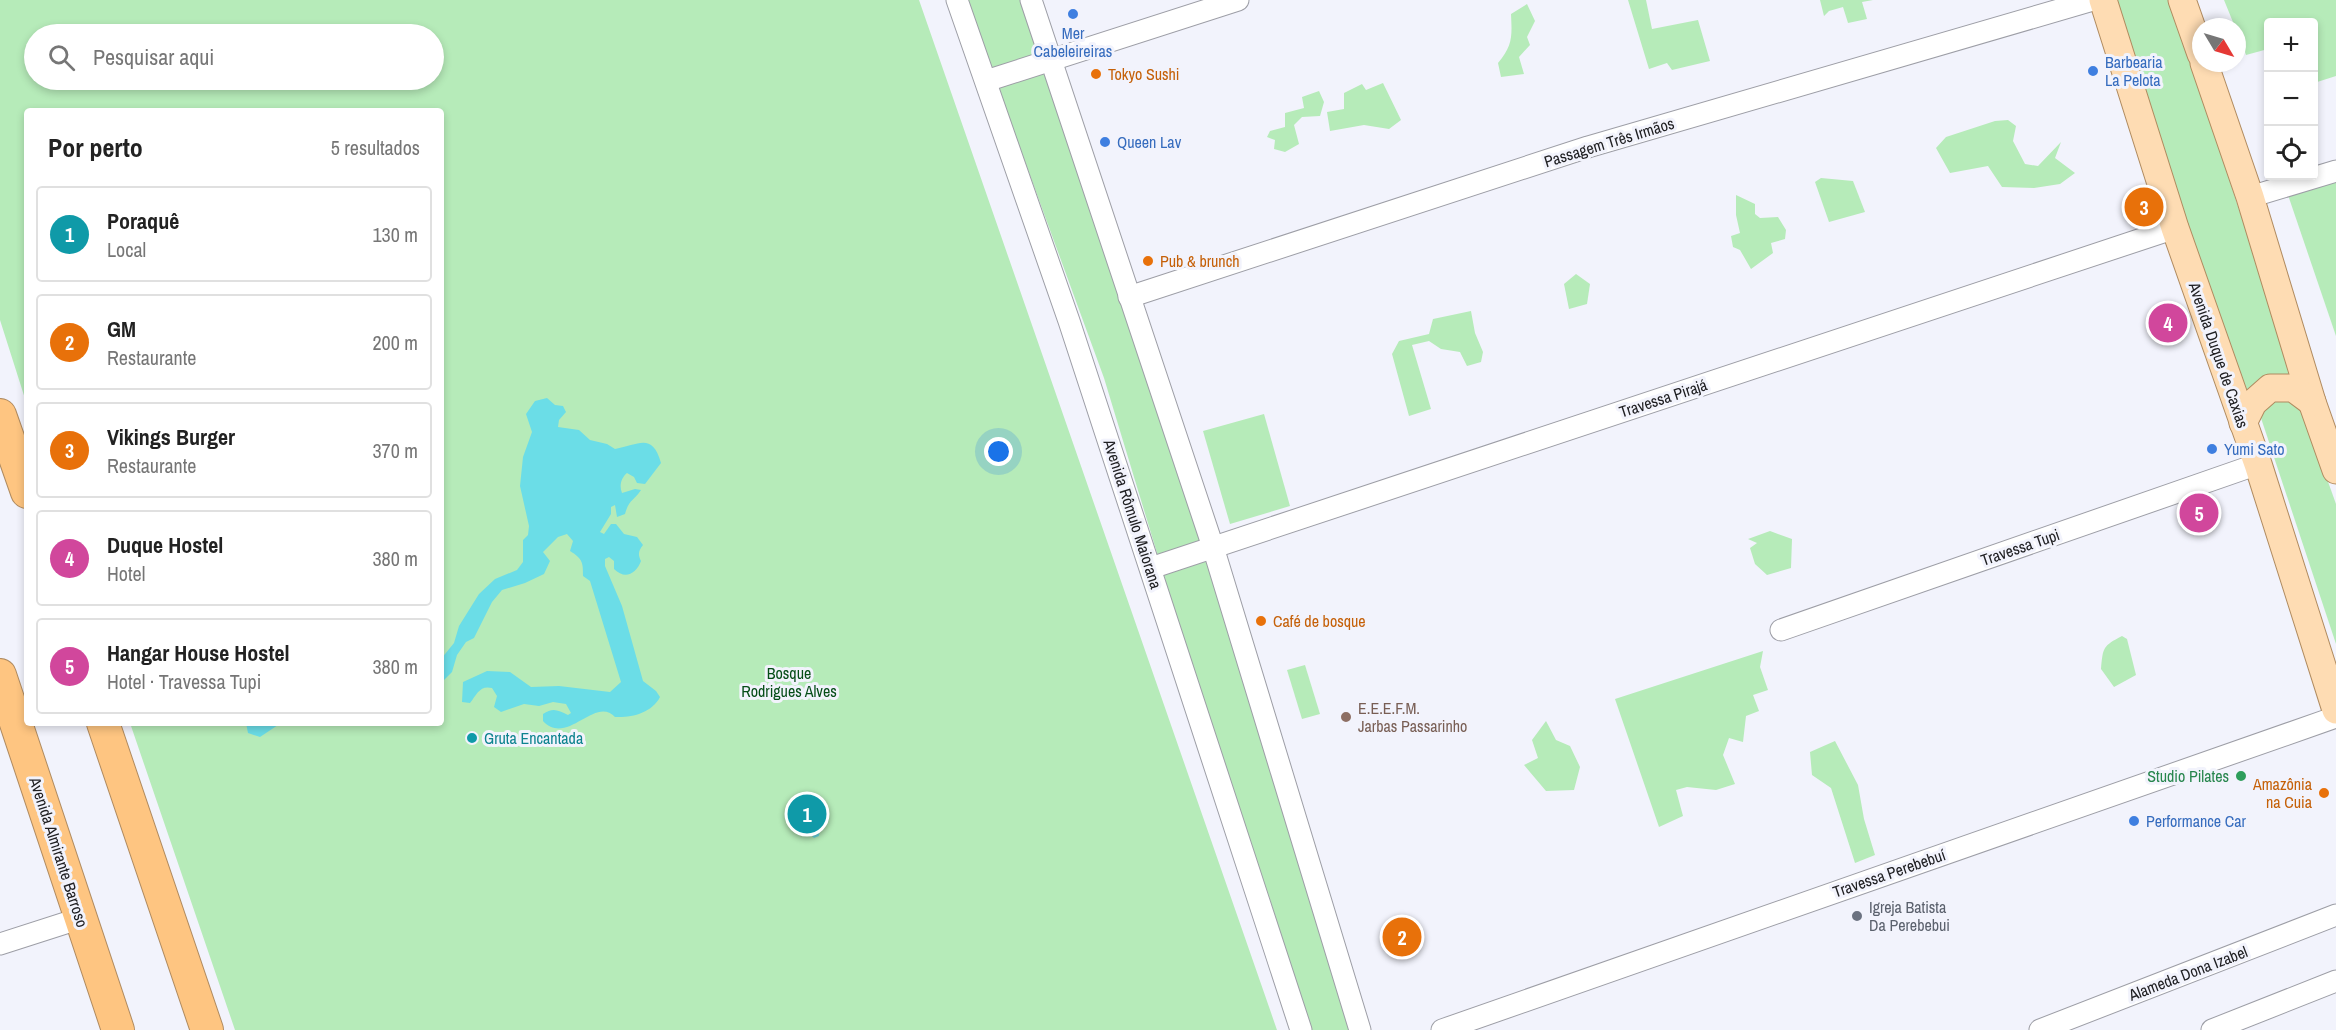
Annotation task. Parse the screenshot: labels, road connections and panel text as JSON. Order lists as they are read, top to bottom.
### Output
{
  "streets": {
    "highway": ["Avenida Almirante Barroso"],
    "main road": ["Avenida Duque de Caxias"],
    "street": [
      "Passagem Três Irmãos",
      "Travessa Pirajá",
      "Avenida Rômulo Maiorana",
      "Travessa Tupi",
      "Travessa Perebebuí",
      "Alameda Dona Izabel"
    ]
  },
  "crossings": [
    ["Avenida Duque de Caxias", "Travessa Pirajá"],
    ["Avenida Duque de Caxias", "Travessa Tupi"],
    ["Travessa Pirajá", "Avenida Rômulo Maiorana"]
  ],
  "parks": ["Bosque Rodrigues Alves"],
  "places": [
    "Mer Cabeleireiras",
    "Barbearia La Pelota",
    "Tokyo Sushi",
    "Queen Lav",
    "Pub & brunch",
    "Yumi Sato",
    "Café de bosque",
    "E.E.E.F.M. Jarbas Passarinho",
    "Gruta Encantada",
    "Studio Pilates",
    "Amazônia na Cuia",
    "Performance Car",
    "Igreja Batista Da Perebebui"
  ],
  "north": "bottom right",
  "page": {
    "map_buttons": ["+", "−"],
    "search": "Pesquisar aqui",
    "heading": ["Por perto", "5 resultados"],
    "pins": [
      "3",
      "4",
      "5",
      "1",
      "2"
    ],
    "list": [
      {
        "mark": "1",
        "name": "Poraquê",
        "note": "Local",
        "value": "130 m"
      },
      {
        "mark": "2",
        "name": "GM",
        "note": "Restaurante",
        "value": "200 m"
      },
      {
        "mark": "3",
        "name": "Vikings Burger",
        "note": "Restaurante",
        "value": "370 m"
      },
      {
        "mark": "4",
        "name": "Duque Hostel",
        "note": "Hotel",
        "value": "380 m"
      },
      {
        "mark": "5",
        "name": "Hangar House Hostel",
        "note": "Hotel · Travessa Tupi",
        "value": "380 m"
      }
    ]
  }
}
